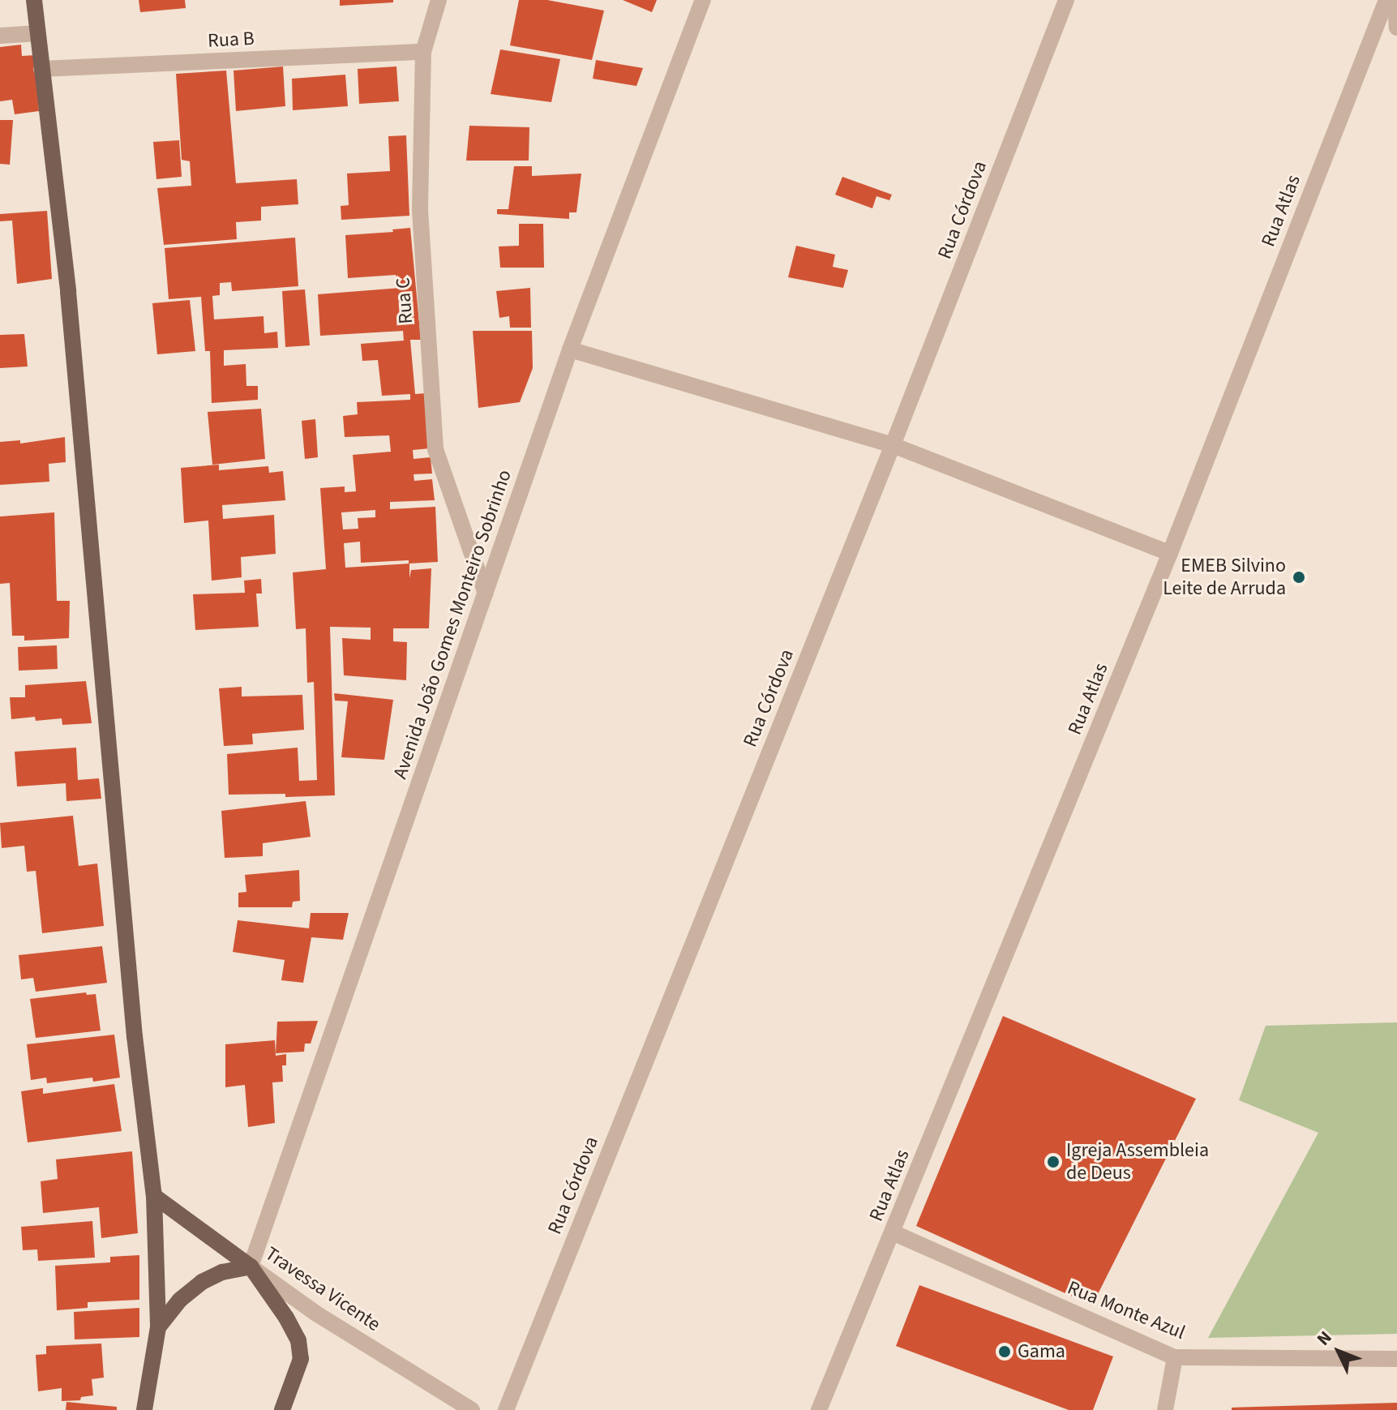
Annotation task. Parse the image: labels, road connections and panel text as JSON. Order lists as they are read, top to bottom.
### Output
{
  "streets": {
    "main road": ["Travessa Vicente"],
    "street": [
      "Rua B",
      "Rua Córdova",
      "Rua Atlas",
      "Rua C",
      "Avenida João Gomes Monteiro Sobrinho",
      "Rua Monte Azul"
    ]
  },
  "crossings": [
    ["Rua B", "Rua C"],
    ["Rua Atlas", "Rua Monte Azul"],
    ["Rua C", "Avenida João Gomes Monteiro Sobrinho"],
    ["Avenida João Gomes Monteiro Sobrinho", "Travessa Vicente"]
  ],
  "places": ["EMEB Silvino Leite de Arruda", "Igreja Assembleia de Deus", "Gama"],
  "north": "top left"
}
